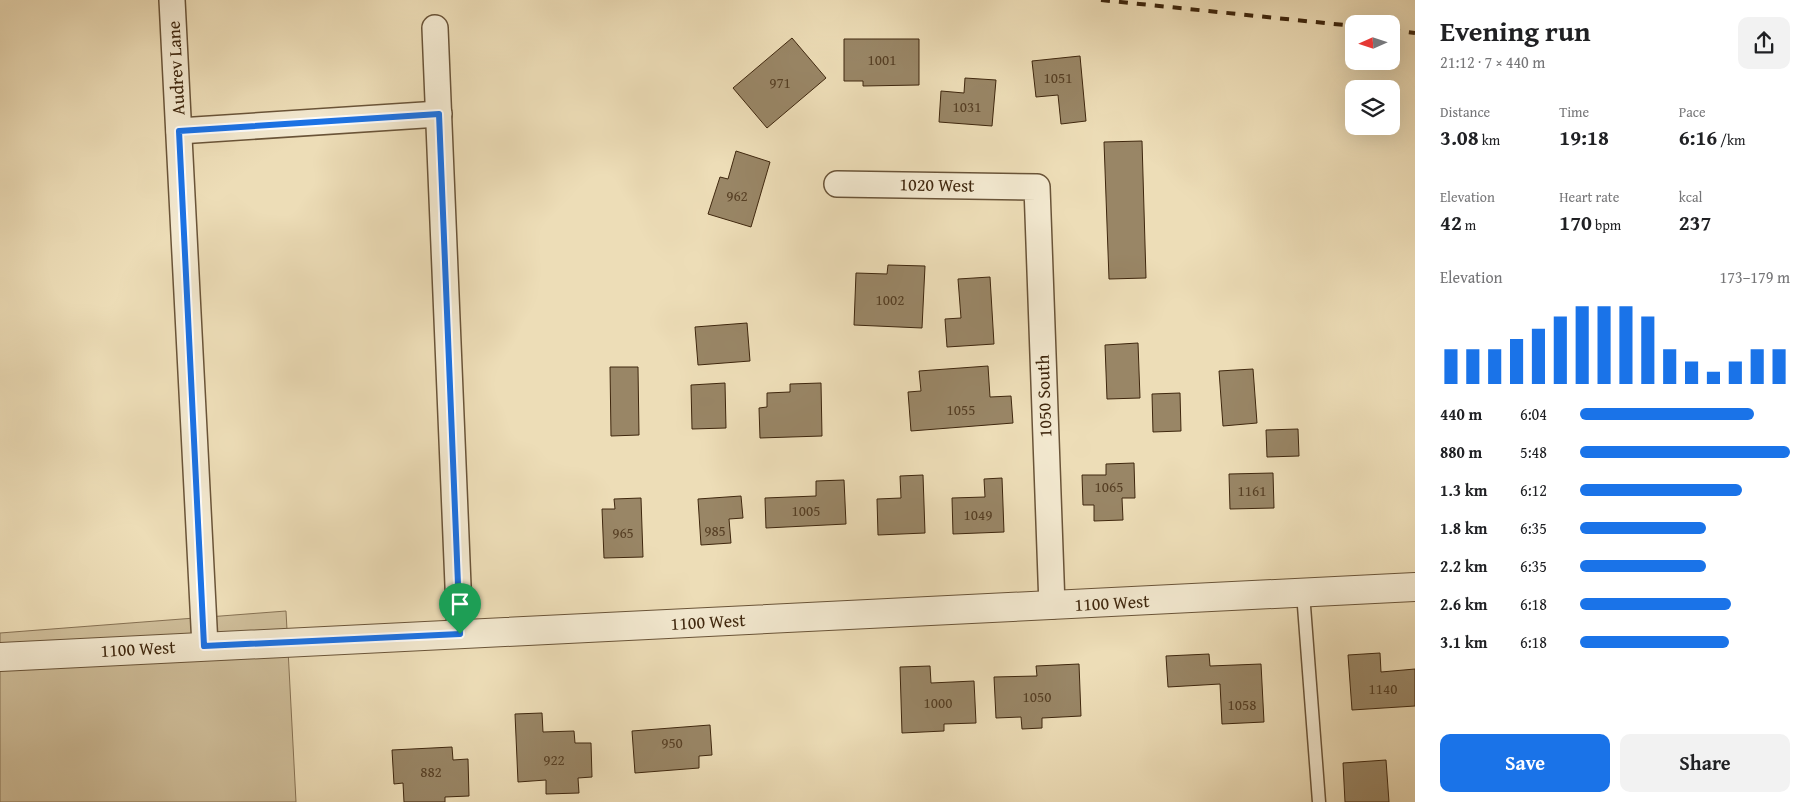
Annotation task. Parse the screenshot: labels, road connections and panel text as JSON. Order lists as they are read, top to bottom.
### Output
{
  "streets": {
    "street": [
      "Audrev Lane",
      "1020 West",
      "1050 South",
      "1100 West"
    ]
  },
  "crossings": [
    ["Audrev Lane", "1100 West"],
    ["1020 West", "1050 South"],
    ["1050 South", "1100 West"]
  ],
  "house_numbers": [
    "1001",
    "1051",
    "971",
    "1031",
    "962",
    "1002",
    "1055",
    "1065",
    "1161",
    "1005",
    "1049",
    "985",
    "965",
    "1140",
    "1050",
    "1000",
    "1058",
    "950",
    "922",
    "882"
  ],
  "north": "left",
  "page": {
    "heading": ["Evening run", "21:12 · 7 × 440 m"],
    "stats": [
      ["Distance", "3.08 km"],
      ["Time", "19:18"],
      ["Pace", "6:16 /km"],
      ["Elevation", "42 m"],
      ["Heart rate", "170 bpm"],
      ["kcal", "237"]
    ],
    "chart": ["Elevation", "173–179 m"],
    "list": [
      {
        "name": "440 m",
        "note": "6:04"
      },
      {
        "name": "880 m",
        "note": "5:48"
      },
      {
        "name": "1.3 km",
        "note": "6:12"
      },
      {
        "name": "1.8 km",
        "note": "6:35"
      },
      {
        "name": "2.2 km",
        "note": "6:35"
      },
      {
        "name": "2.6 km",
        "note": "6:18"
      },
      {
        "name": "3.1 km",
        "note": "6:18"
      }
    ],
    "buttons": ["Save", "Share"]
  }
}
